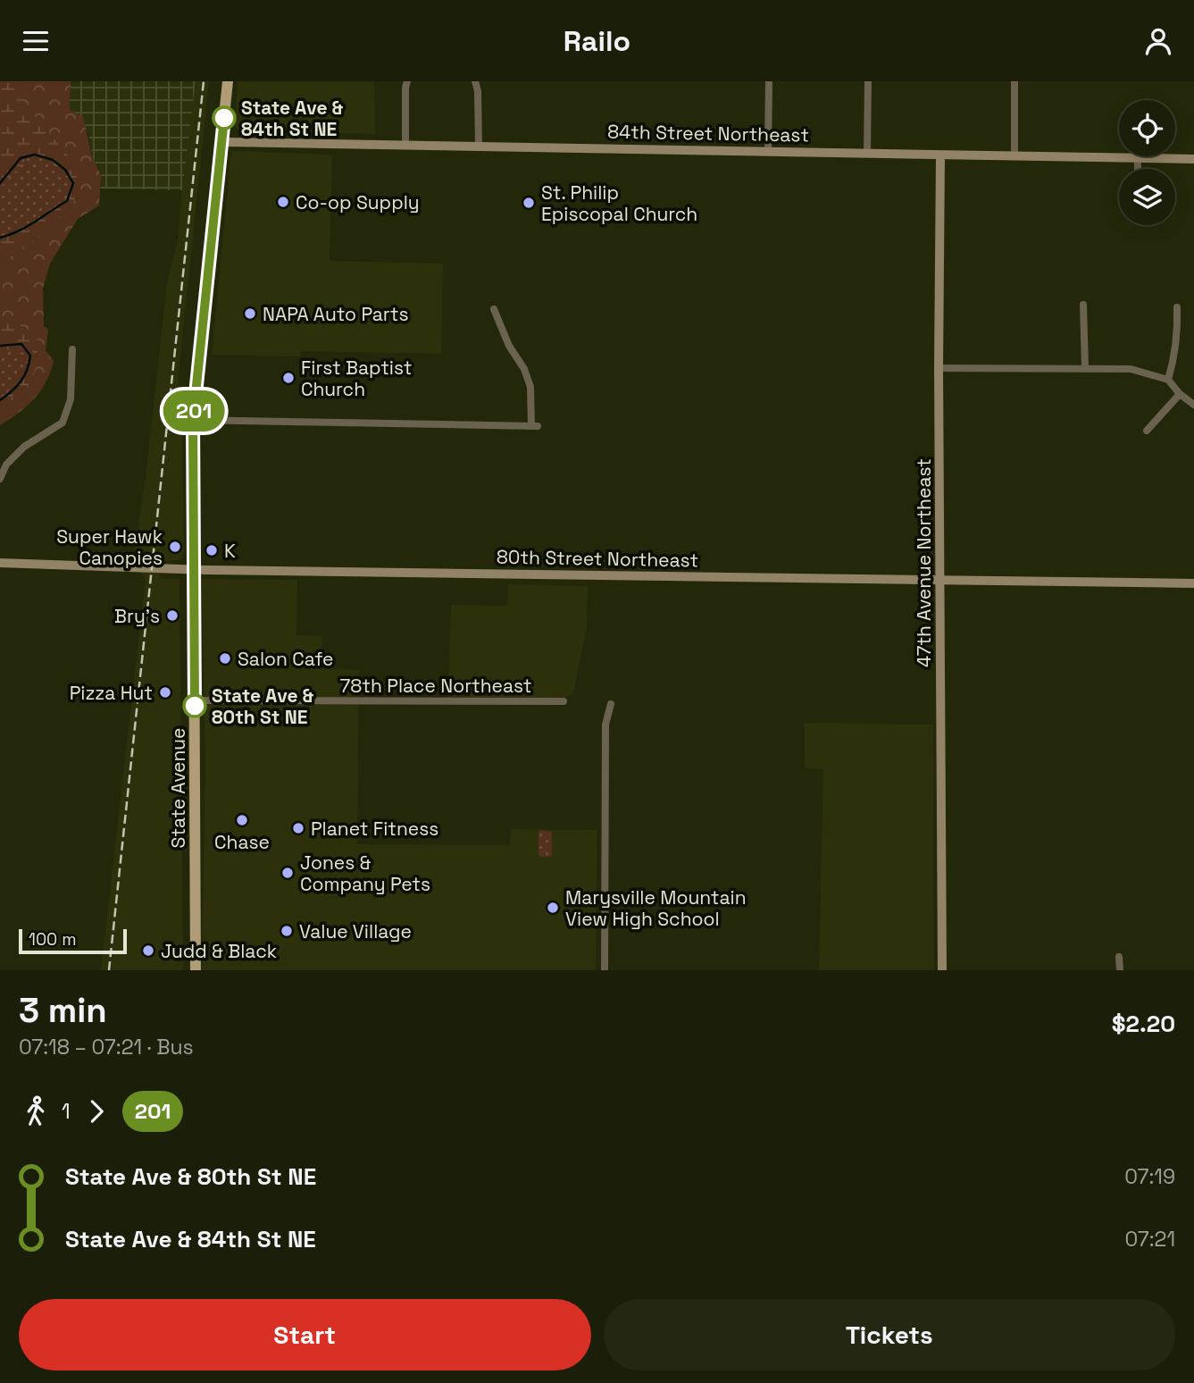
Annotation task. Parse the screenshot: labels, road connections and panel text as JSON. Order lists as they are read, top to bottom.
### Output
{
  "streets": {
    "main road": ["State Avenue"],
    "street": [
      "84th Street Northeast",
      "80th Street Northeast",
      "47th Avenue Northeast",
      "78th Place Northeast"
    ]
  },
  "crossings": [
    ["84th Street Northeast", "47th Avenue Northeast"],
    ["84th Street Northeast", "State Avenue"],
    ["80th Street Northeast", "47th Avenue Northeast"],
    ["80th Street Northeast", "State Avenue"],
    ["78th Place Northeast", "State Avenue"]
  ],
  "places": [
    "State Ave & 84th St NE",
    "Co-op Supply",
    "St. Philip Episcopal Church",
    "NAPA Auto Parts",
    "First Baptist Church",
    "Super Hawk Canopies",
    "K",
    "Bry's",
    "Salon Cafe",
    "Pizza Hut",
    "State Ave & 80th St NE",
    "Chase",
    "Planet Fitness",
    "Jones & Company Pets",
    "Marysville Mountain View High School",
    "Value Village",
    "Judd & Black"
  ],
  "lines": ["bus line 201"],
  "scale_bar": "100 m",
  "page": {
    "header": "Railo",
    "on_map": "201",
    "scale": "100 m",
    "heading": ["3 min", "07:18 – 07:21 · Bus", "$2.20"],
    "legs": ["1", "201"],
    "list": [
      {
        "name": "State Ave & 80th St NE",
        "value": "07:19"
      },
      {
        "name": "State Ave & 84th St NE",
        "value": "07:21"
      }
    ],
    "buttons": ["Start", "Tickets"]
  }
}
